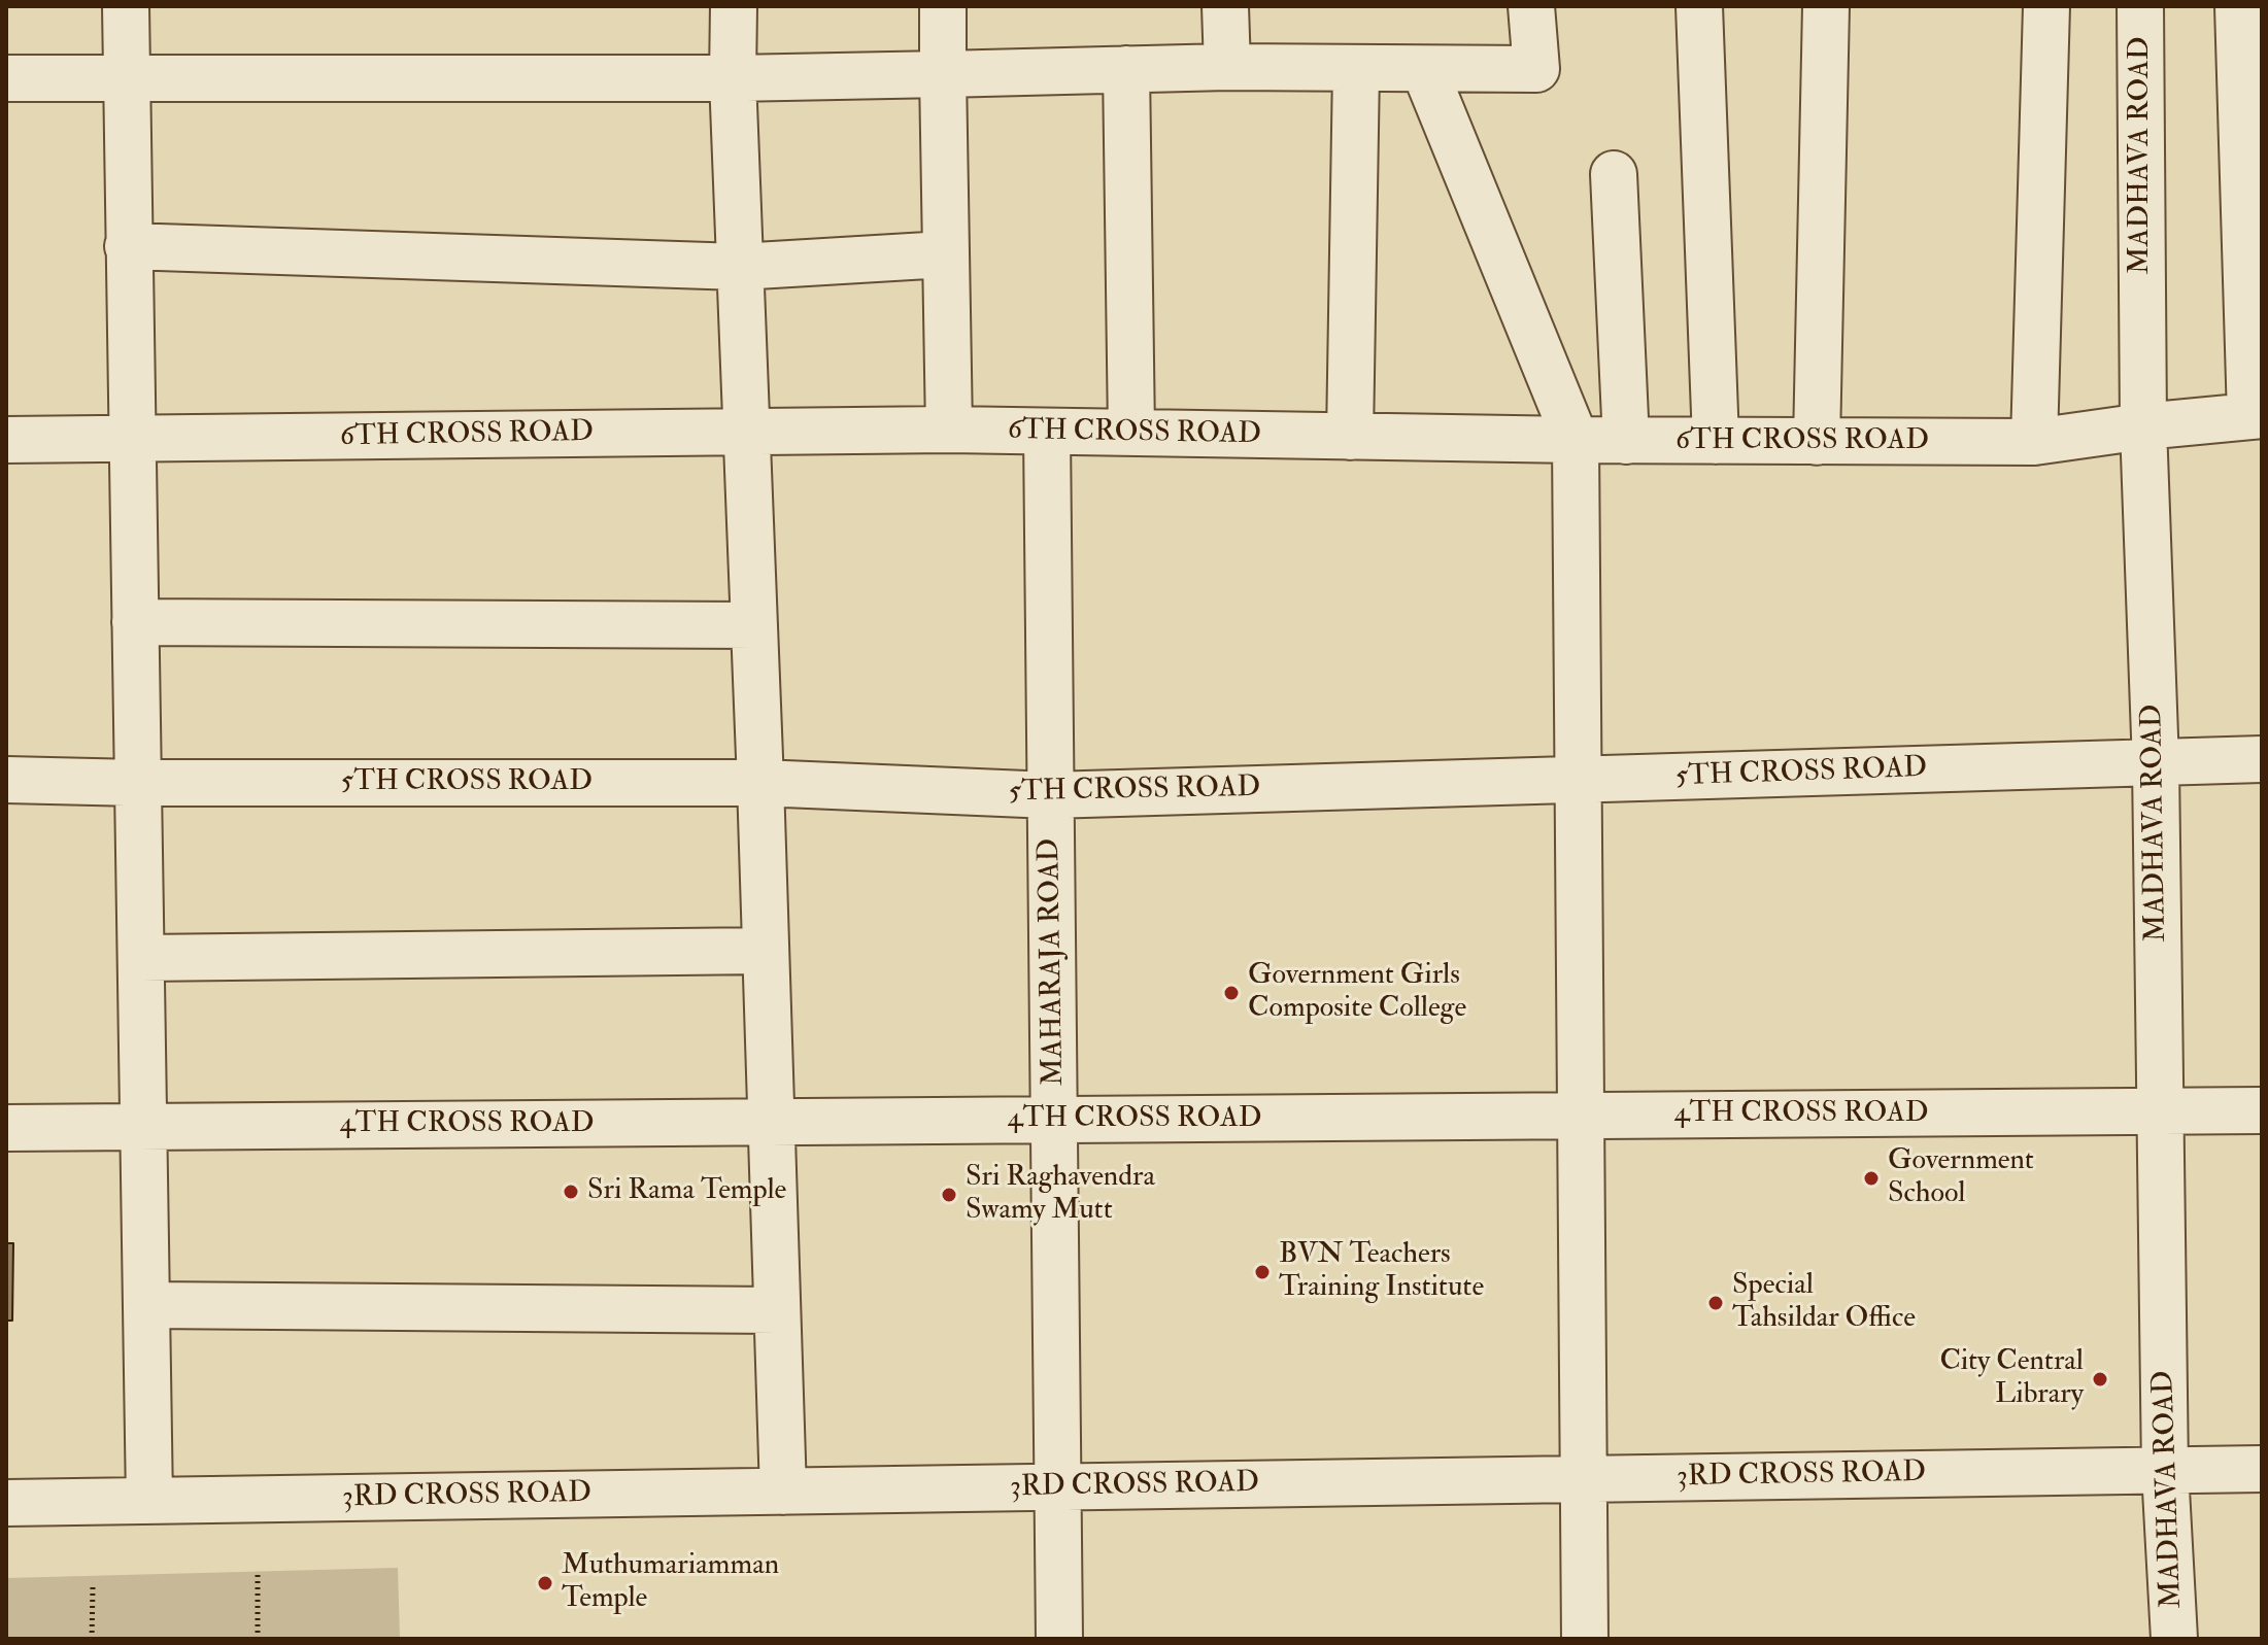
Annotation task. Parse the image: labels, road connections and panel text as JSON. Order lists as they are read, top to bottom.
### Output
{
  "streets": {
    "street": [
      "MADHAVA ROAD",
      "6TH CROSS ROAD",
      "5TH CROSS ROAD",
      "MAHARAJA ROAD",
      "4TH CROSS ROAD",
      "3RD CROSS ROAD"
    ]
  },
  "crossings": [
    ["MADHAVA ROAD", "6TH CROSS ROAD"],
    ["MADHAVA ROAD", "5TH CROSS ROAD"],
    ["MADHAVA ROAD", "4TH CROSS ROAD"],
    ["MADHAVA ROAD", "3RD CROSS ROAD"],
    ["6TH CROSS ROAD", "MAHARAJA ROAD"],
    ["5TH CROSS ROAD", "MAHARAJA ROAD"],
    ["MAHARAJA ROAD", "4TH CROSS ROAD"],
    ["MAHARAJA ROAD", "3RD CROSS ROAD"]
  ],
  "places": [
    "Government Girls Composite College",
    "Government School",
    "Sri Rama Temple",
    "Sri Raghavendra Swamy Mutt",
    "BVN Teachers Training Institute",
    "Special Tahsildar Office",
    "City Central Library",
    "Muthumariamman Temple"
  ]
}
